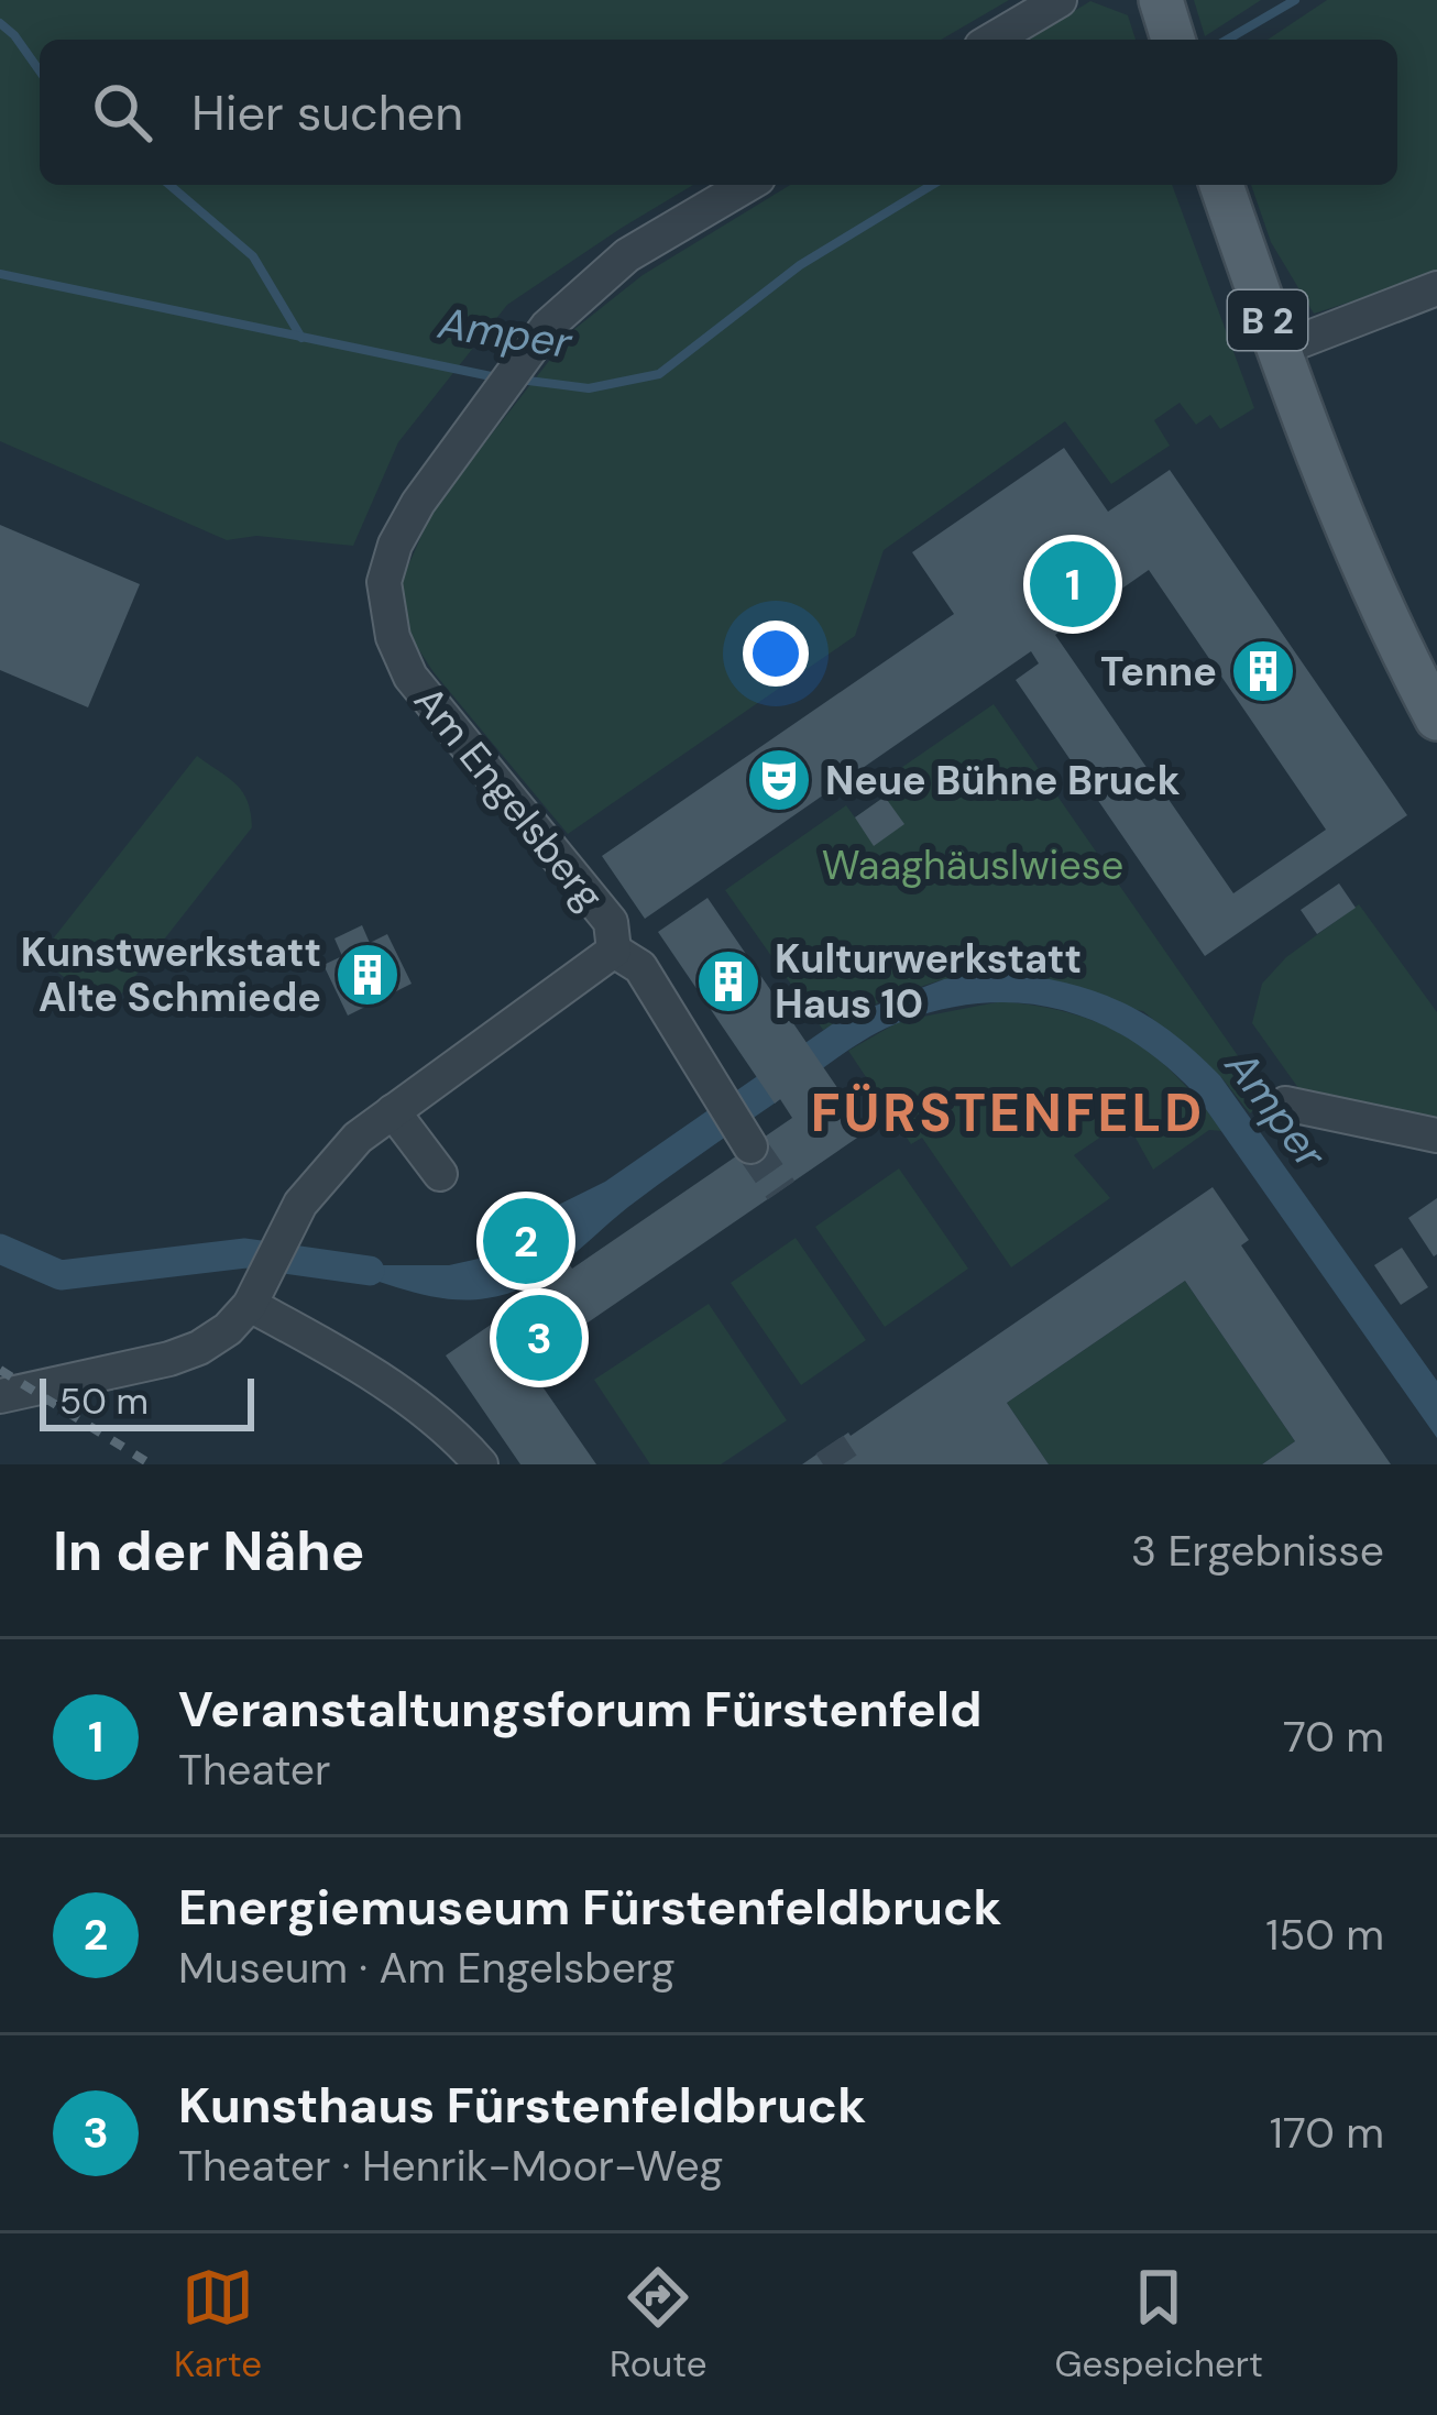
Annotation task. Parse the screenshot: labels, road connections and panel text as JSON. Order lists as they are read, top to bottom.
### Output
{
  "streets": {
    "main road": ["B 2"],
    "street": ["Am Engelsberg"]
  },
  "districts": ["FÜRSTENFELD"],
  "water": ["Amper"],
  "parks": ["Waaghäuslwiese"],
  "places": {
    "building": ["Tenne", "Kunstwerkstatt Alte Schmiede", "Kulturwerkstatt Haus 10"],
    "theatre": ["Neue Bühne Bruck"]
  },
  "scale_bar": "50 m",
  "page": {
    "search": "Hier suchen",
    "pins": ["1", "2", "3"],
    "scale": "50 m",
    "heading": ["In der Nähe", "3 Ergebnisse"],
    "list": [
      {
        "mark": "1",
        "name": "Veranstaltungsforum Fürstenfeld",
        "note": "Theater",
        "value": "70 m"
      },
      {
        "mark": "2",
        "name": "Energiemuseum Fürstenfeldbruck",
        "note": "Museum · Am Engelsberg",
        "value": "150 m"
      },
      {
        "mark": "3",
        "name": "Kunsthaus Fürstenfeldbruck",
        "note": "Theater · Henrik-Moor-Weg",
        "value": "170 m"
      }
    ],
    "nav": ["Karte", "Route", "Gespeichert"]
  }
}
